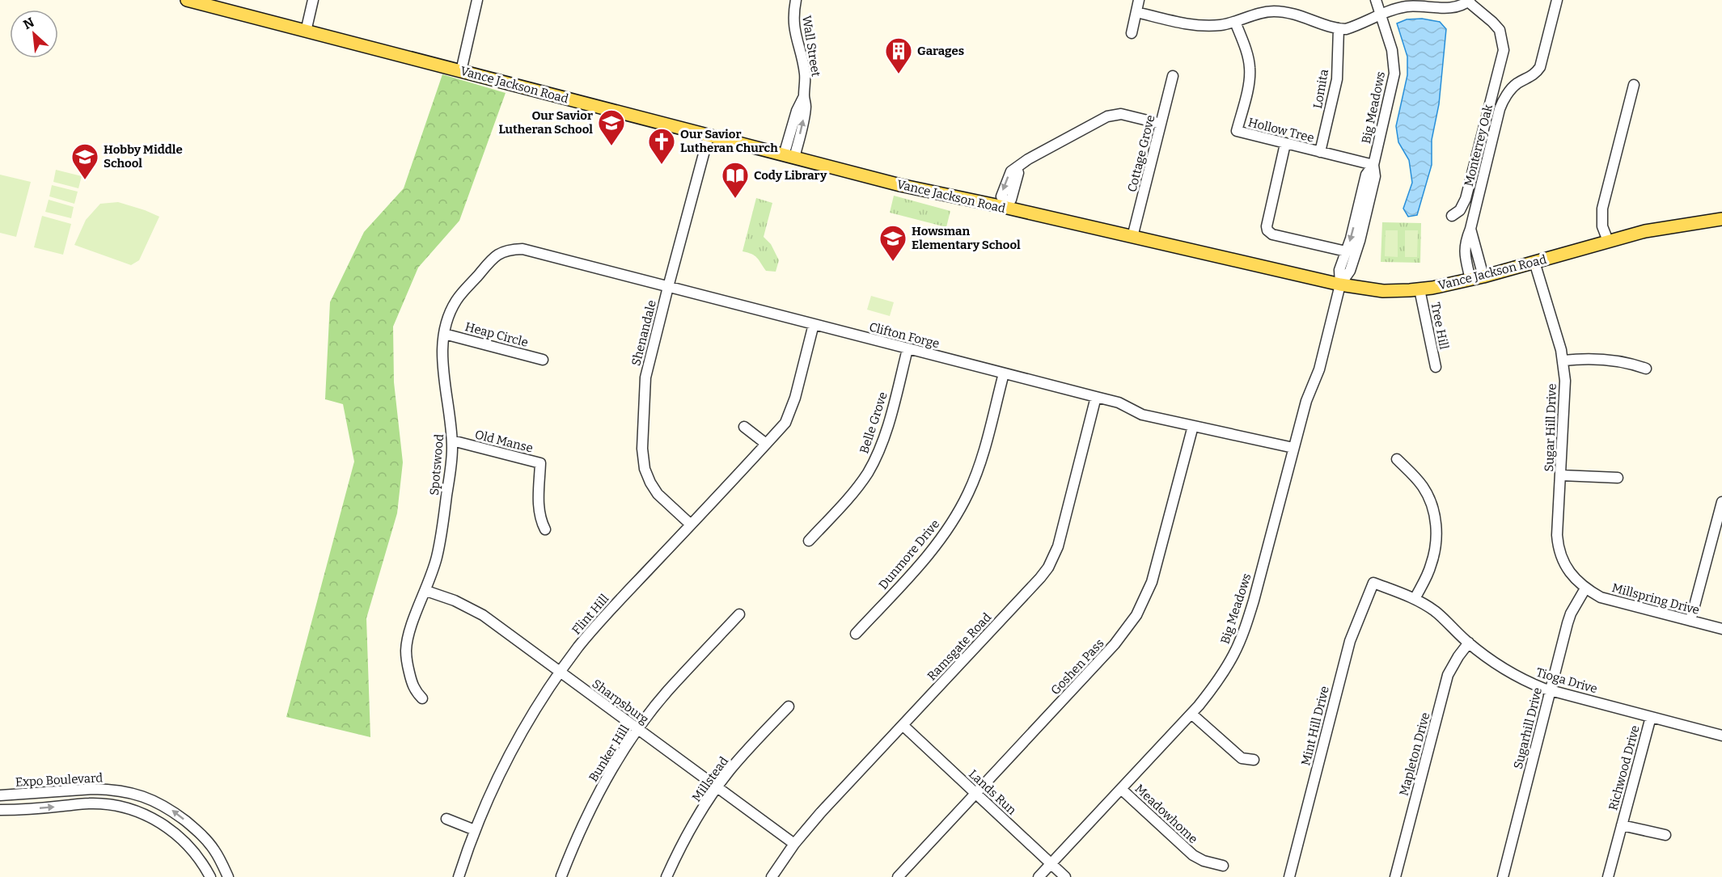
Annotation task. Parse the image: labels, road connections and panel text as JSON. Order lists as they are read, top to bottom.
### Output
{
  "streets": {
    "main road": ["Vance Jackson Road"],
    "street": [
      "Wall Street",
      "Lomita",
      "Big Meadows",
      "Hollow Tree",
      "Monterrey Oak",
      "Cottage Grove",
      "Tree Hill",
      "Shenandale",
      "Heap Circle",
      "Clifton Forge",
      "Belle Grove",
      "Sugar Hill Drive",
      "Old Manse",
      "Spotswood",
      "Dunmore Drive",
      "Millspring Drive",
      "Flint Hill",
      "Ramsgate Road",
      "Goshen Pass",
      "Tioga Drive",
      "Sharpsburg",
      "Mint Hill Drive",
      "Sugarhill Drive",
      "Bunker Hill",
      "Mapleton Drive",
      "Richwood Drive",
      "Millstead",
      "Expo Boulevard",
      "Lands Run",
      "Meadowhome"
    ]
  },
  "crossings": [
    ["Wall Street", "Vance Jackson Road"],
    ["Vance Jackson Road", "Big Meadows"],
    ["Vance Jackson Road", "Monterrey Oak"],
    ["Vance Jackson Road", "Cottage Grove"],
    ["Vance Jackson Road", "Tree Hill"],
    ["Vance Jackson Road", "Shenandale"],
    ["Vance Jackson Road", "Sugar Hill Drive"],
    ["Lomita", "Hollow Tree"],
    ["Big Meadows", "Hollow Tree"],
    ["Big Meadows", "Clifton Forge"],
    ["Big Meadows", "Lands Run"],
    ["Big Meadows", "Meadowhome"],
    ["Shenandale", "Clifton Forge"],
    ["Shenandale", "Flint Hill"],
    ["Heap Circle", "Spotswood"],
    ["Clifton Forge", "Belle Grove"],
    ["Clifton Forge", "Spotswood"],
    ["Clifton Forge", "Dunmore Drive"],
    ["Clifton Forge", "Flint Hill"],
    ["Clifton Forge", "Ramsgate Road"],
    ["Clifton Forge", "Goshen Pass"],
    ["Sugar Hill Drive", "Millspring Drive"],
    ["Sugar Hill Drive", "Sugarhill Drive"],
    ["Old Manse", "Spotswood"],
    ["Spotswood", "Sharpsburg"],
    ["Millspring Drive", "Sugarhill Drive"],
    ["Flint Hill", "Sharpsburg"],
    ["Ramsgate Road", "Sharpsburg"],
    ["Ramsgate Road", "Lands Run"],
    ["Goshen Pass", "Lands Run"],
    ["Tioga Drive", "Mint Hill Drive"],
    ["Tioga Drive", "Sugarhill Drive"],
    ["Tioga Drive", "Mapleton Drive"],
    ["Tioga Drive", "Richwood Drive"],
    ["Sharpsburg", "Bunker Hill"],
    ["Sharpsburg", "Millstead"]
  ],
  "places": {
    "building": ["Garages"],
    "school or university": ["Our Savior Lutheran School", "Hobby Middle School", "Howsman Elementary School"],
    "church": ["Our Savior Lutheran Church"],
    "library": ["Cody Library"]
  },
  "north": "top left"
}
